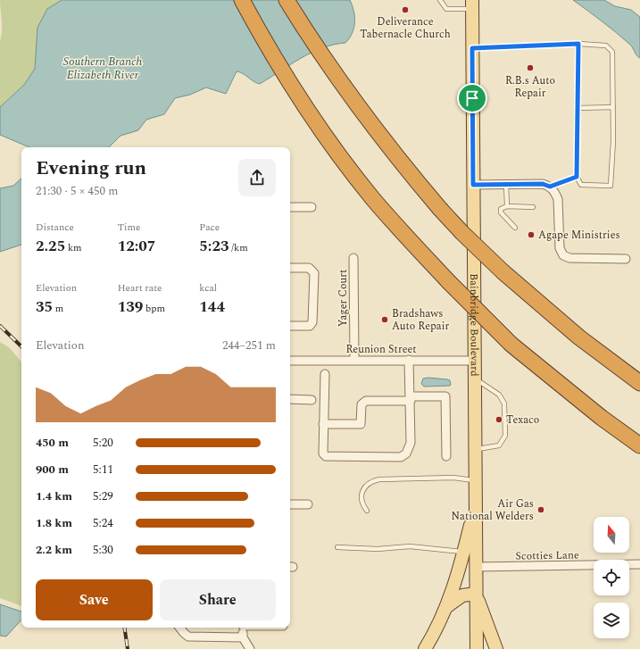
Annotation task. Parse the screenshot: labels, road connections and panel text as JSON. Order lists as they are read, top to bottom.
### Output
{
  "streets": {
    "main road": ["Bainbridge Boulevard"],
    "street": ["Yager Court", "Reunion Street", "Scotties Lane"]
  },
  "crossings": [
    ["Yager Court", "Reunion Street"],
    ["Bainbridge Boulevard", "Reunion Street"],
    ["Bainbridge Boulevard", "Scotties Lane"]
  ],
  "water": ["Southern Branch Elizabeth River"],
  "places": [
    "Deliverance Tabernacle Church",
    "R.B.s Auto Repair",
    "Agape Ministries",
    "Bradshaws Auto Repair",
    "Texaco",
    "Air Gas National Welders"
  ],
  "north": "top",
  "page": {
    "heading": ["Evening run", "21:30 · 5 × 450 m"],
    "stats": [
      ["Distance", "2.25 km"],
      ["Time", "12:07"],
      ["Pace", "5:23 /km"],
      ["Elevation", "35 m"],
      ["Heart rate", "139 bpm"],
      ["kcal", "144"]
    ],
    "chart": ["Elevation", "244–251 m"],
    "list": [
      {
        "name": "450 m",
        "note": "5:20"
      },
      {
        "name": "900 m",
        "note": "5:11"
      },
      {
        "name": "1.4 km",
        "note": "5:29"
      },
      {
        "name": "1.8 km",
        "note": "5:24"
      },
      {
        "name": "2.2 km",
        "note": "5:30"
      }
    ],
    "buttons": ["Save", "Share"]
  }
}
